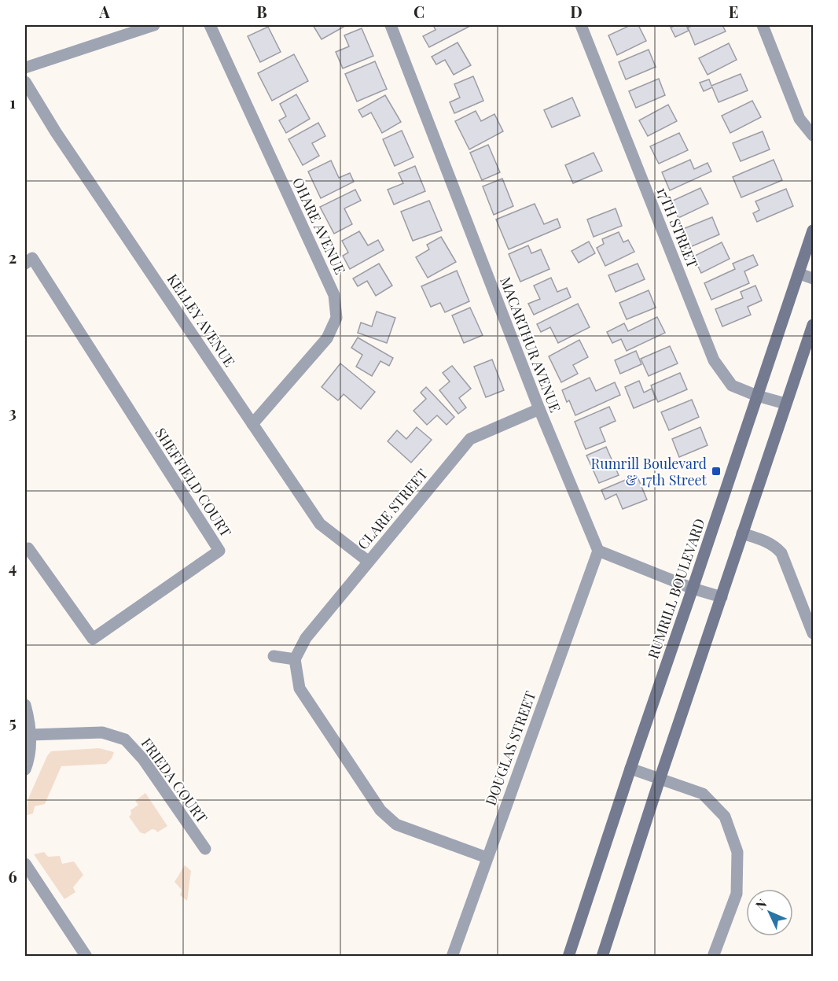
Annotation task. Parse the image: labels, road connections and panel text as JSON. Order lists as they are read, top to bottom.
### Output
{
  "streets": {
    "main road": ["RUMRILL BOULEVARD"],
    "street": [
      "OHARE AVENUE",
      "17TH STREET",
      "KELLEY AVENUE",
      "MACARTHUR AVENUE",
      "SHEFFIELD COURT",
      "CLARE STREET",
      "DOUGLAS STREET",
      "FRIEDA COURT"
    ]
  },
  "crossings": [
    ["OHARE AVENUE", "KELLEY AVENUE"],
    ["17TH STREET", "RUMRILL BOULEVARD"],
    ["KELLEY AVENUE", "CLARE STREET"],
    ["MACARTHUR AVENUE", "CLARE STREET"],
    ["MACARTHUR AVENUE", "DOUGLAS STREET"]
  ],
  "places": {
    "transit": ["Rumrill Boulevard & 17th Street"]
  },
  "north": "top left",
  "grid": {
    "columns": [
      "A",
      "B",
      "C",
      "D",
      "E"
    ],
    "rows": [
      "1",
      "2",
      "3",
      "4",
      "5",
      "6"
    ]
  }
}
